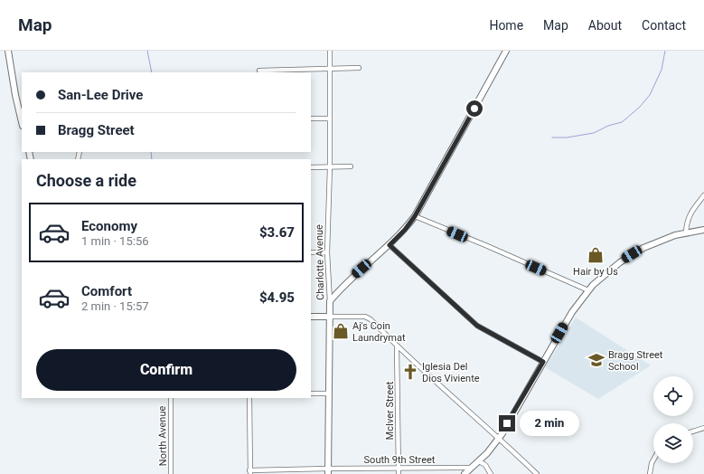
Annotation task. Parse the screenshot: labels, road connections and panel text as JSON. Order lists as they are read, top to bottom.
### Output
{
  "streets": {
    "street": [
      "Charlotte Avenue",
      "McIver Street",
      "North Avenue",
      "South 9th Street"
    ]
  },
  "crossings": [
    ["Charlotte Avenue", "South 9th Street"],
    ["McIver Street", "South 9th Street"]
  ],
  "places": {
    "shop": ["Hair by Us", "Aj's Coin Laundrymat"],
    "school or university": ["Bragg Street School"],
    "church": ["Iglesia Del Dios Viviente"]
  },
  "page": {
    "header": "Map",
    "nav": [
      "Home",
      "Map",
      "About",
      "Contact"
    ],
    "banner": ["San-Lee Drive", "Bragg Street"],
    "heading": "Choose a ride",
    "list": [
      {
        "name": "Economy",
        "note": "1 min · 15:56",
        "value": "$3.67"
      },
      {
        "name": "Comfort",
        "note": "2 min · 15:57",
        "value": "$4.95"
      }
    ],
    "buttons": "Confirm",
    "bubble": "2 min"
  }
}
